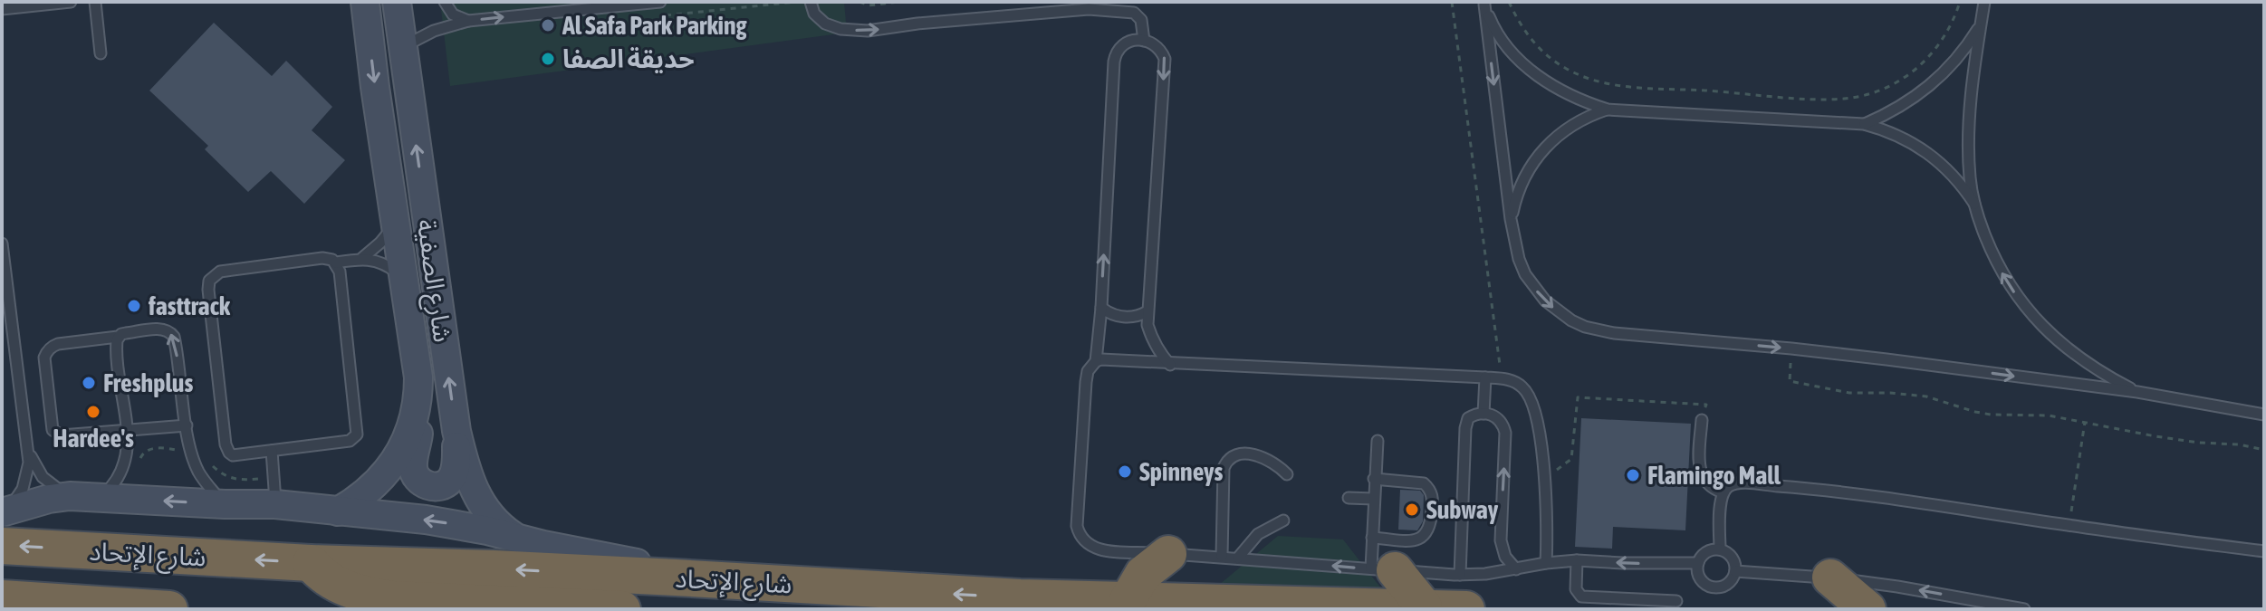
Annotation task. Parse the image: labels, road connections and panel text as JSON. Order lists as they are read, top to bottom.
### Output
{
  "streets": {
    "highway": ["شارع الإتحاد"],
    "main road": ["شارع الصفية"]
  },
  "places": [
    "Al Safa Park Parking",
    "حديقة الصفا",
    "fasttrack",
    "Freshplus",
    "Hardee's",
    "Spinneys",
    "Flamingo Mall",
    "Subway"
  ]
}
